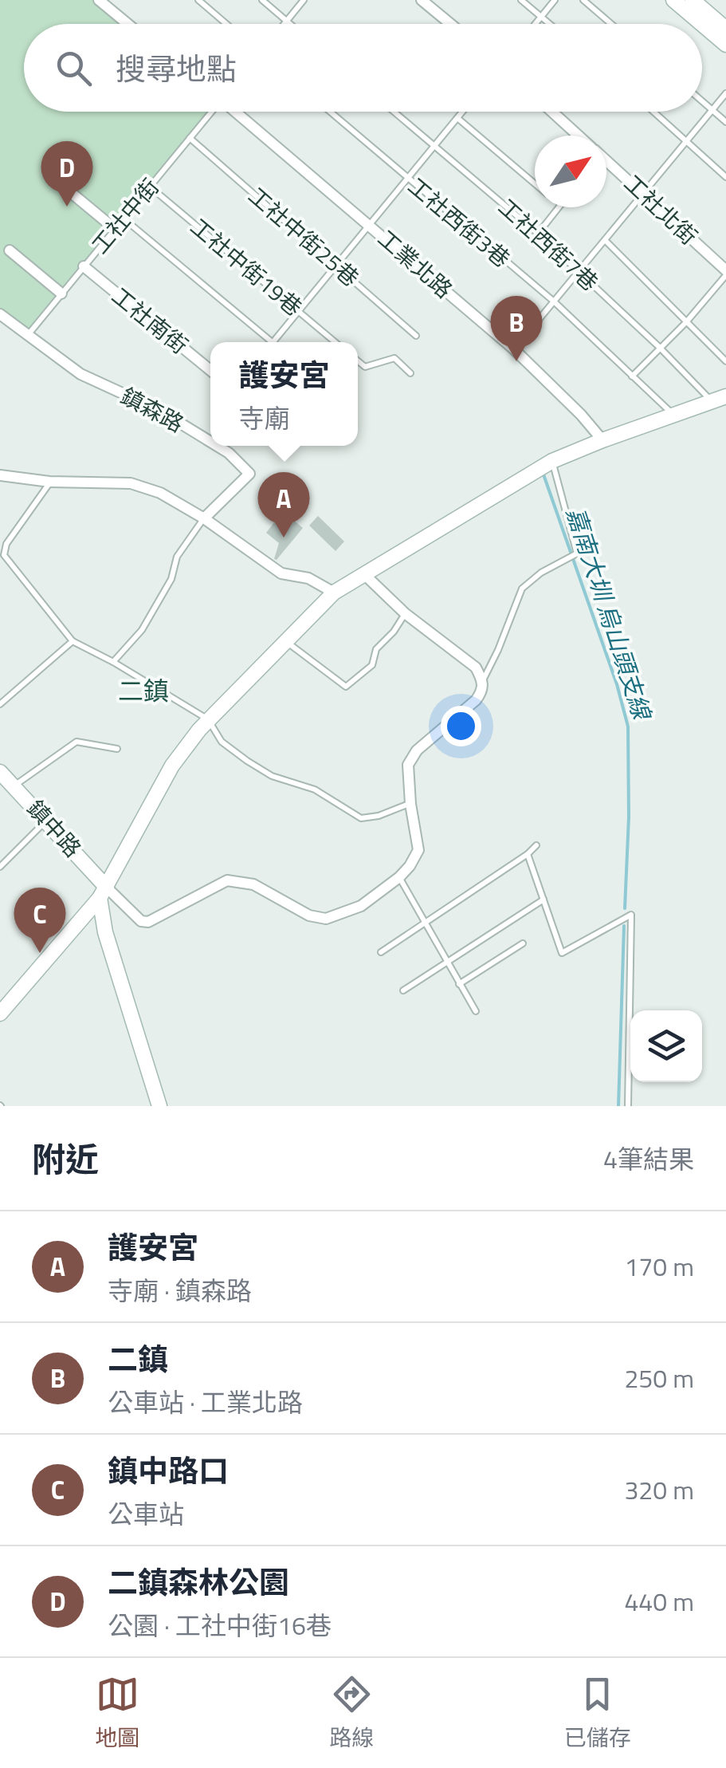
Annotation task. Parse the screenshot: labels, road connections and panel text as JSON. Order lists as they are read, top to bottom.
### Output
{
  "streets": {
    "street": [
      "工社北街",
      "工業北路",
      "工社南街",
      "鎮森路",
      "鎮中路"
    ],
    "lane": [
      "工社中街",
      "工社西街3巷",
      "工社中街25巷",
      "工社西街7巷",
      "工社中街19巷"
    ]
  },
  "crossings": [
    ["工社中街", "工社中街25巷"],
    ["工社中街", "工社中街19巷"],
    ["工社中街", "工社南街"],
    ["工社中街", "鎮森路"]
  ],
  "districts": ["二鎮"],
  "water": ["嘉南大圳 烏山頭支線"],
  "north": "top right",
  "page": {
    "search": "搜尋地點",
    "pins": [
      "D",
      "B",
      "A",
      "C"
    ],
    "popup": ["護安宮", "寺廟"],
    "heading": ["附近", "4筆結果"],
    "list": [
      {
        "mark": "A",
        "name": "護安宮",
        "note": "寺廟 · 鎮森路",
        "value": "170 m"
      },
      {
        "mark": "B",
        "name": "二鎮",
        "note": "公車站 · 工業北路",
        "value": "250 m"
      },
      {
        "mark": "C",
        "name": "鎮中路口",
        "note": "公車站",
        "value": "320 m"
      },
      {
        "mark": "D",
        "name": "二鎮森林公園",
        "note": "公園 · 工社中街16巷",
        "value": "440 m"
      }
    ],
    "nav": ["地圖", "路線", "已儲存"]
  }
}
